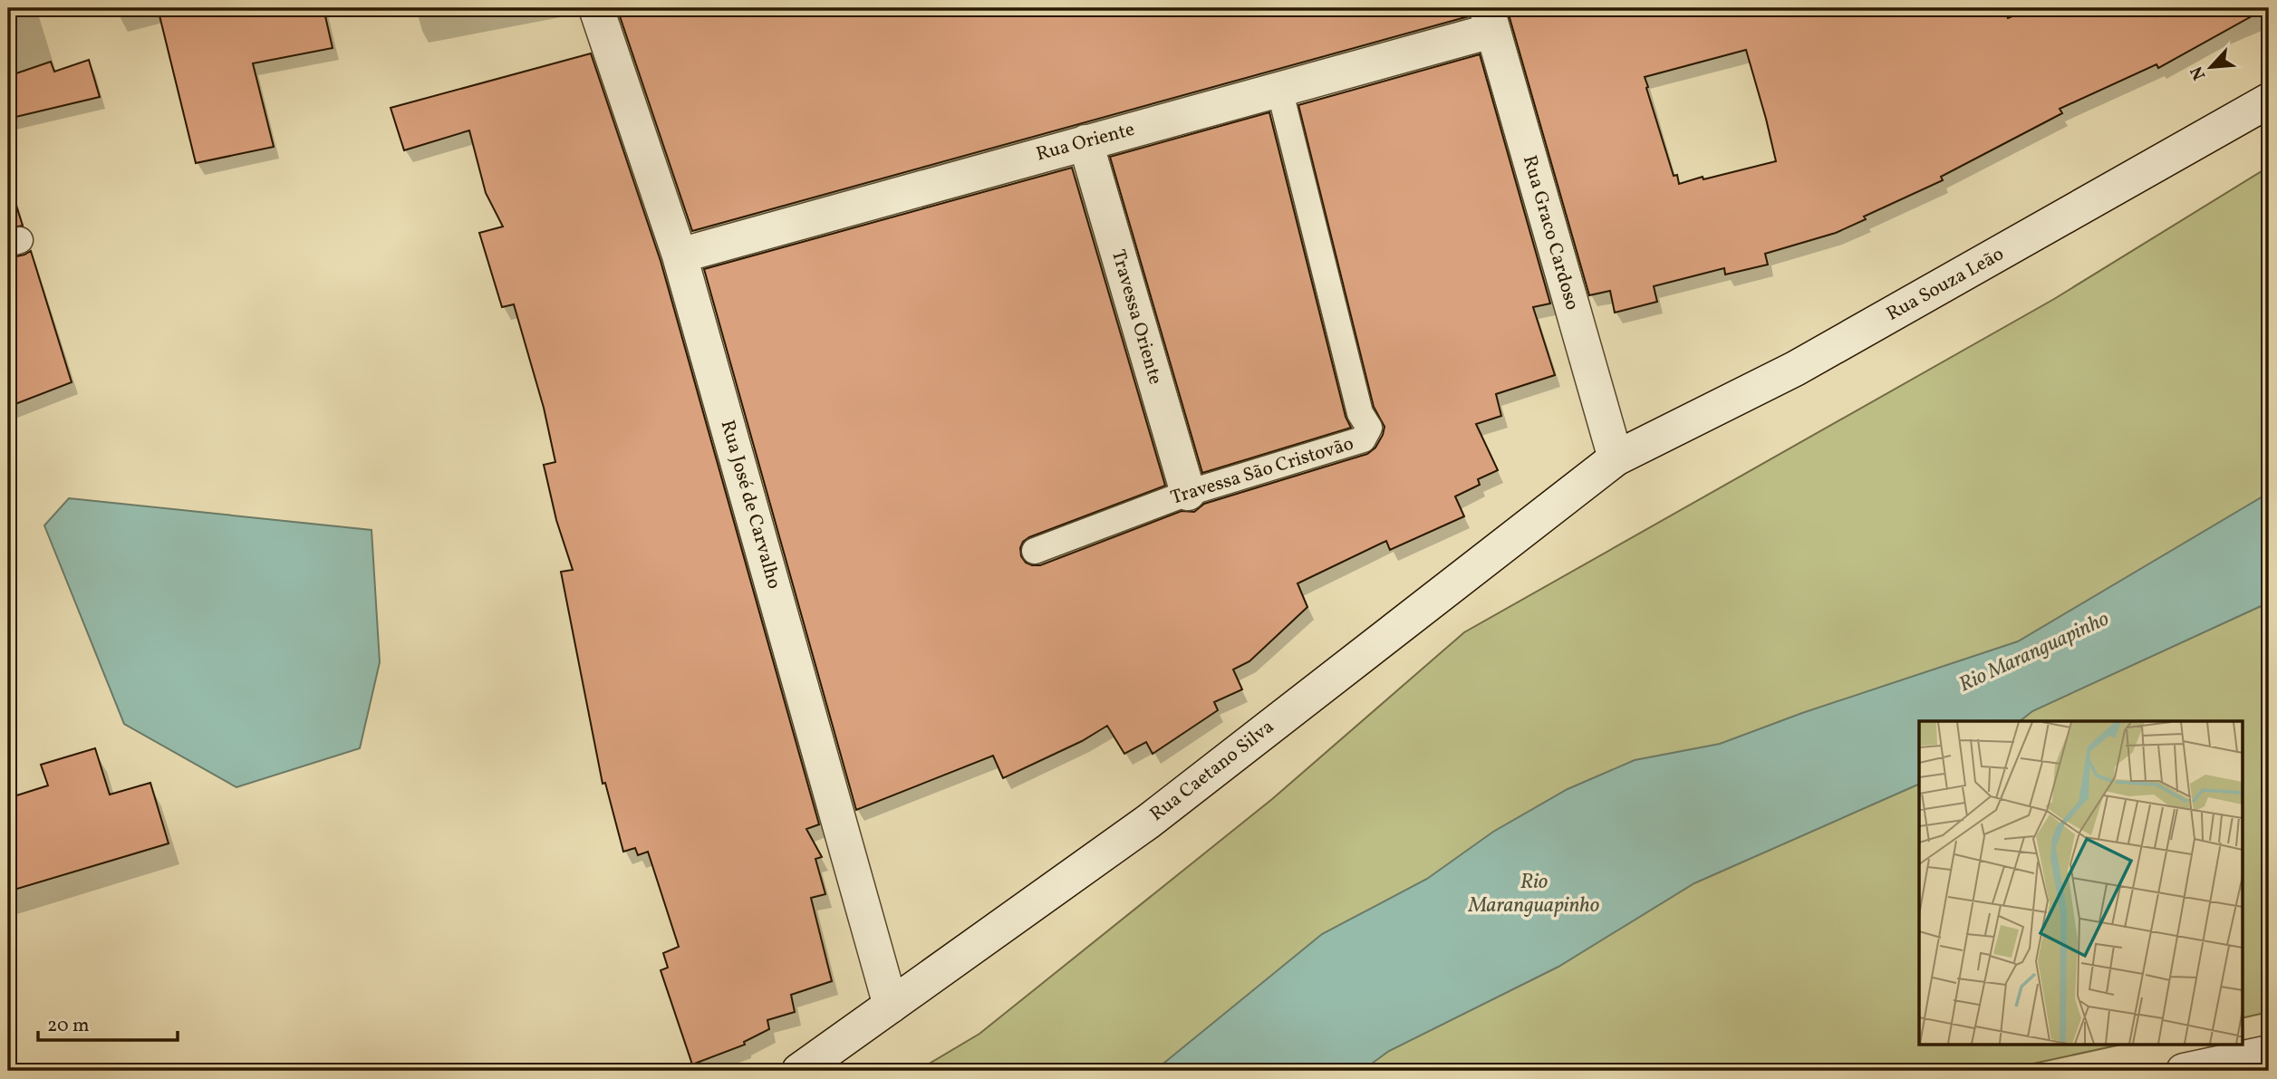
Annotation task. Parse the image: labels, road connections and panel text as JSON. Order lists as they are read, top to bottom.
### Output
{
  "streets": {
    "street": [
      "Rua Oriente",
      "Rua Graco Cardoso",
      "Rua Souza Leão",
      "Travessa Oriente",
      "Rua José de Carvalho",
      "Rua Caetano Silva"
    ],
    "lane": ["Travessa São Cristovão"]
  },
  "crossings": [
    ["Rua Oriente", "Rua Graco Cardoso"],
    ["Rua Oriente", "Travessa Oriente"],
    ["Rua Oriente", "Travessa São Cristovão"],
    ["Rua Oriente", "Rua José de Carvalho"],
    ["Rua Graco Cardoso", "Rua Souza Leão"],
    ["Rua Graco Cardoso", "Rua Caetano Silva"],
    ["Rua Souza Leão", "Rua Caetano Silva"],
    ["Travessa Oriente", "Travessa São Cristovão"],
    ["Rua José de Carvalho", "Rua Caetano Silva"]
  ],
  "water": ["Rio Maranguapinho"],
  "scale_bar": "20 m",
  "north": "bottom left"
}
